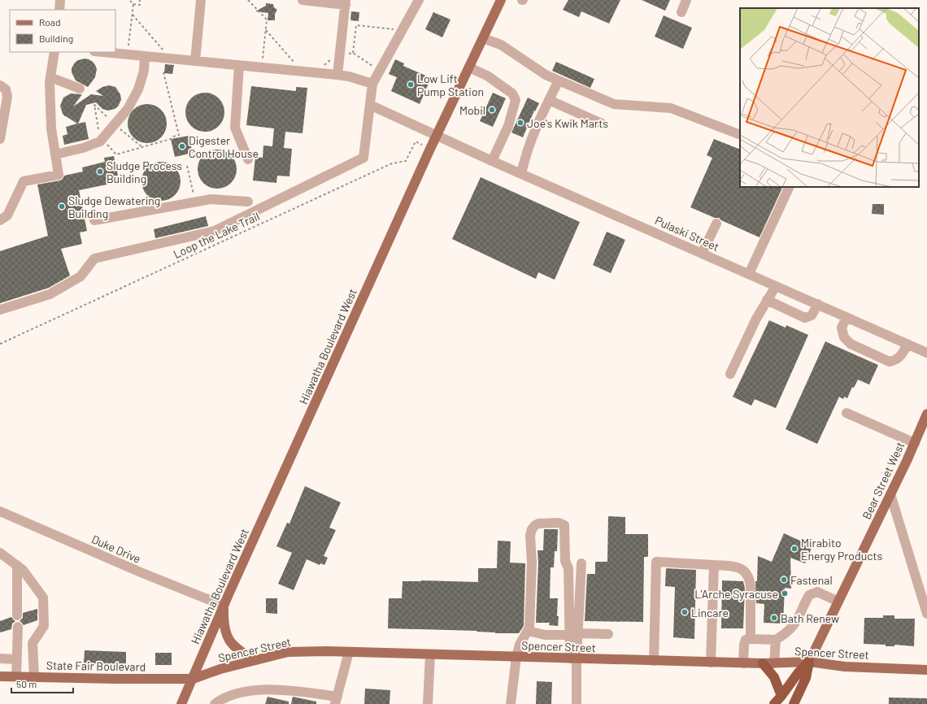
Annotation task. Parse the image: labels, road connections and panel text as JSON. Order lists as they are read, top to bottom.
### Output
{
  "streets": {
    "main road": [
      "Hiawatha Boulevard West",
      "Bear Street West",
      "Spencer Street",
      "State Fair Boulevard"
    ],
    "street": ["Pulaski Street", "Duke Drive"],
    "path": ["Loop the Lake Trail"]
  },
  "crossings": [
    ["Pulaski Street", "Hiawatha Boulevard West"],
    ["Loop the Lake Trail", "Hiawatha Boulevard West"],
    ["Hiawatha Boulevard West", "Duke Drive"],
    ["Hiawatha Boulevard West", "Spencer Street"],
    ["Hiawatha Boulevard West", "State Fair Boulevard"],
    ["Bear Street West", "Spencer Street"],
    ["Spencer Street", "State Fair Boulevard"]
  ],
  "places": [
    "Low Lift Pump Station",
    "Mobil",
    "Joe's Kwik Marts",
    "Digester Control House",
    "Sludge Process Building",
    "Sludge Dewatering Building",
    "Mirabito Energy Products",
    "Fastenal",
    "L'Arche Syracuse",
    "Lincare",
    "Bath Renew"
  ],
  "legend": ["Road", "Building"],
  "scale_bar": "50 m"
}
